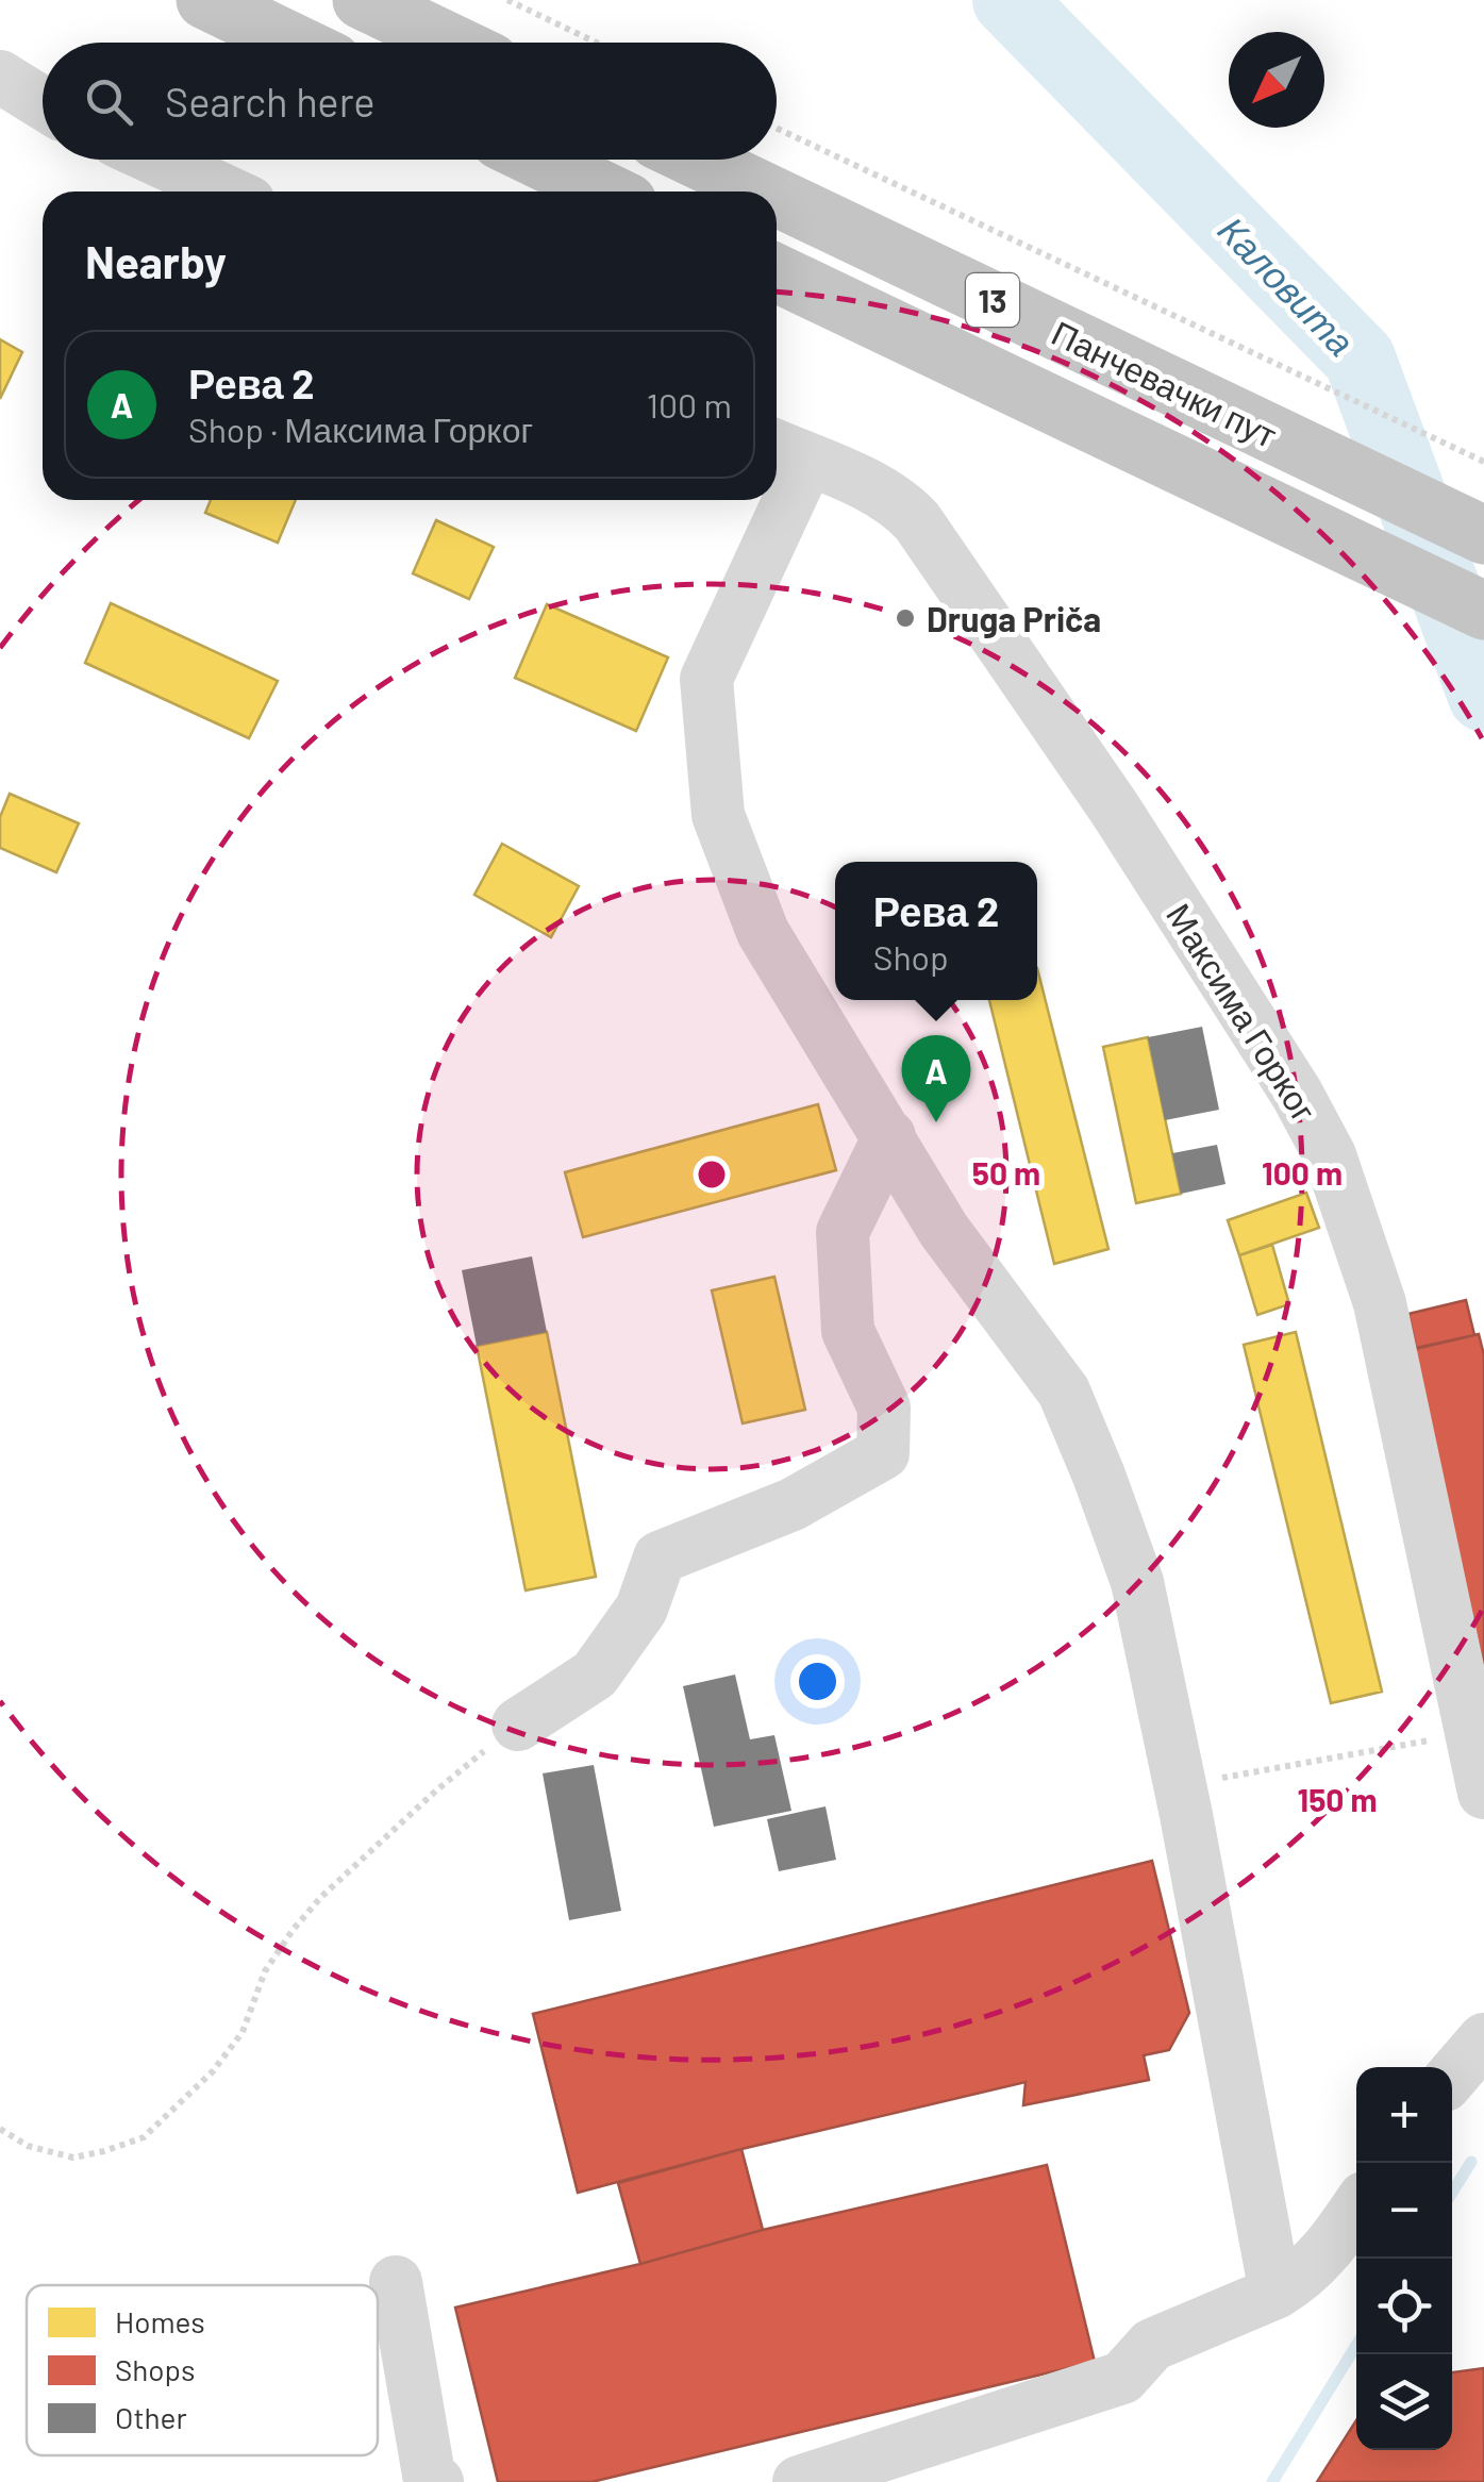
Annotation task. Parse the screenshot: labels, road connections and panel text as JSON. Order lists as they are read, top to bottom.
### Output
{
  "streets": {
    "highway": ["13", "Панчевачки пут"],
    "street": ["Максима Горког"]
  },
  "water": ["Каловита"],
  "places": ["Druga Priča"],
  "legend": ["Homes", "Shops", "Other"],
  "north": "bottom left",
  "page": {
    "search": "Search here",
    "heading": "Nearby",
    "list": [
      {
        "mark": "A",
        "name": "Рева 2",
        "note": "Shop · Максима Горког",
        "value": "100 m"
      }
    ],
    "popup": ["Рева 2", "Shop"],
    "pins": "A",
    "map_buttons": ["+", "−"]
  },
  "rings": ["50 m", "100 m", "150 m"]
}
